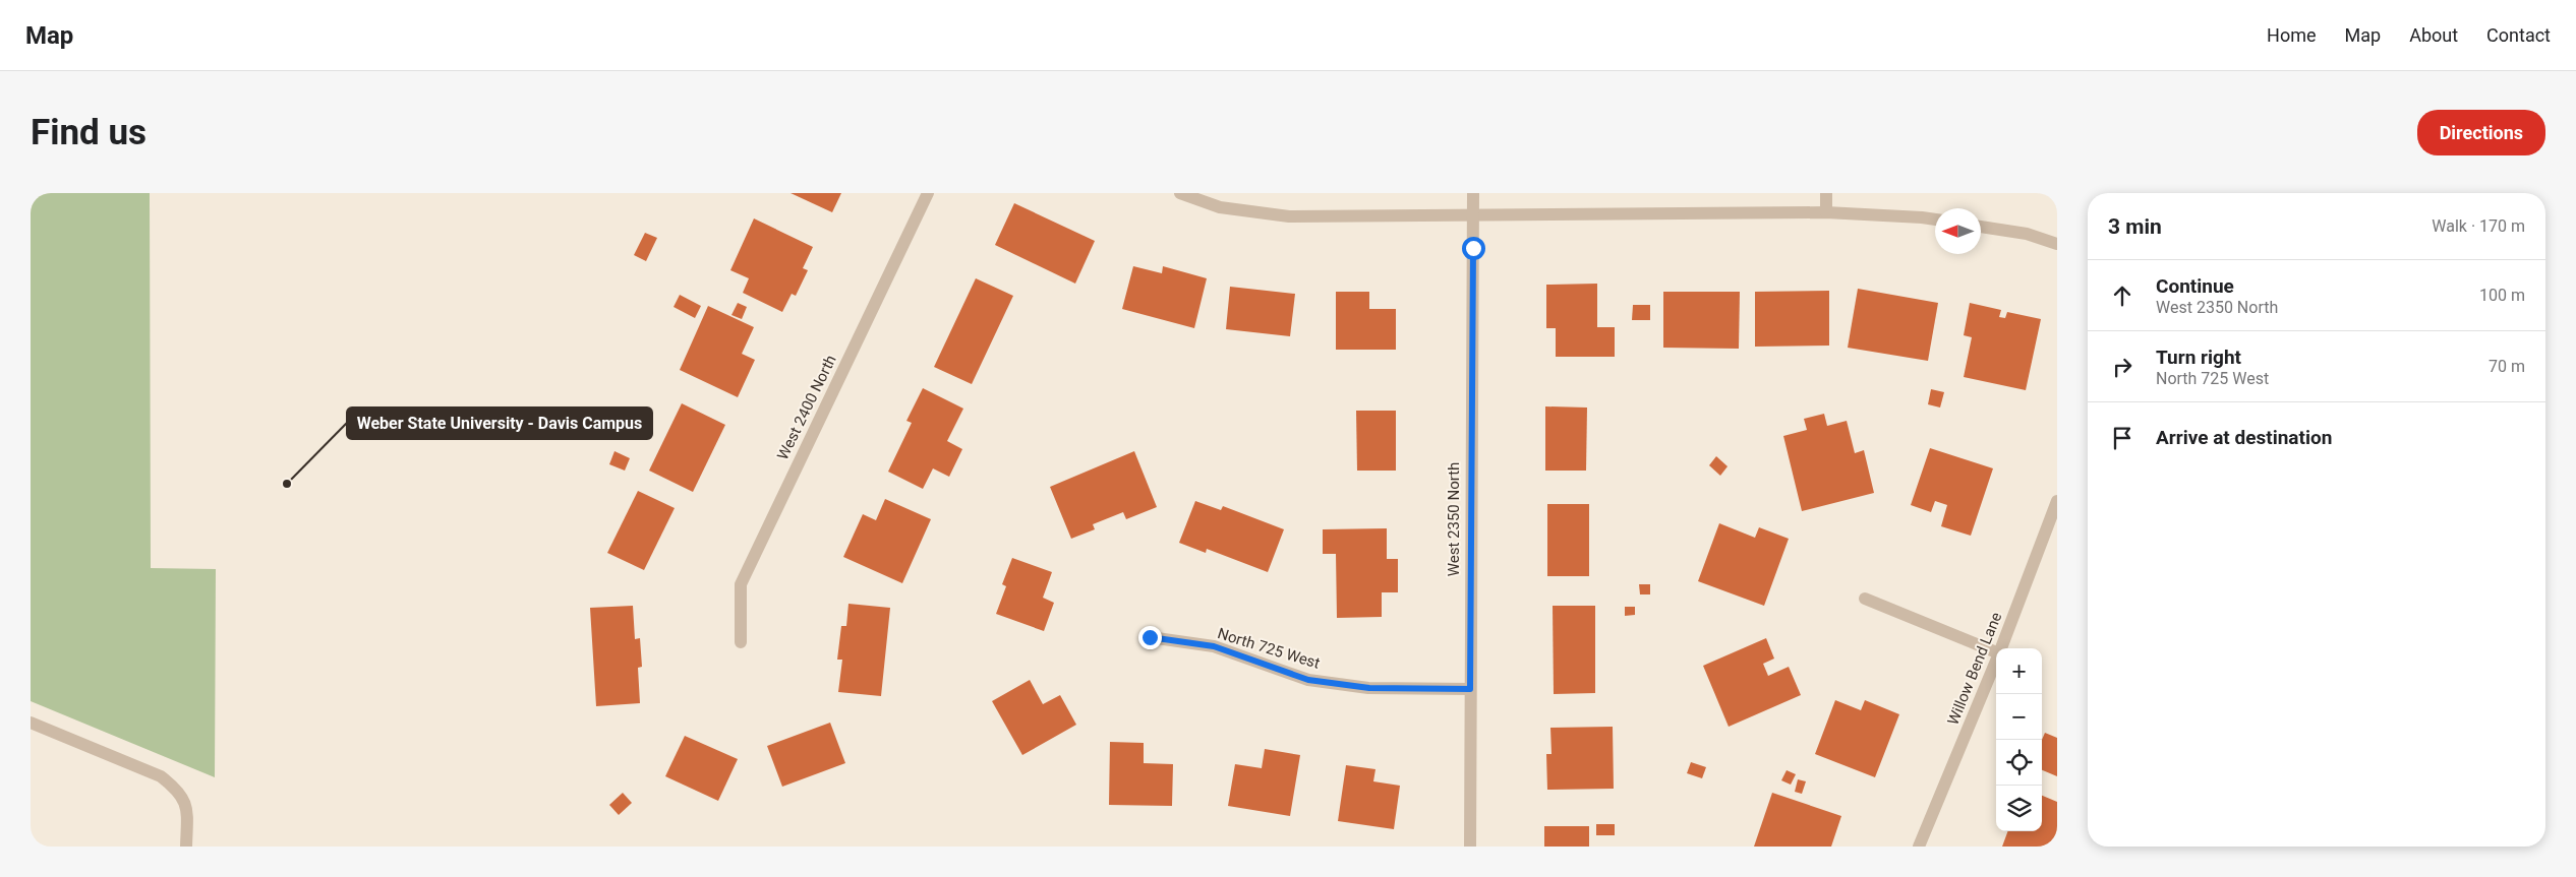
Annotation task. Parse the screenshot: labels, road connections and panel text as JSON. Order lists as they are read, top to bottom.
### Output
{
  "streets": {
    "street": [
      "West 2400 North",
      "West 2350 North",
      "North 725 West",
      "Willow Bend Lane"
    ]
  },
  "crossings": [
    ["West 2350 North", "North 725 West"]
  ],
  "places": ["Weber State University - Davis Campus"],
  "north": "left",
  "page": {
    "header": "Map",
    "nav": [
      "Home",
      "Map",
      "About",
      "Contact"
    ],
    "buttons": "Directions",
    "title": "Find us",
    "heading": ["3 min", "Walk · 170 m"],
    "list": [
      ["Continue", "West 2350 North", "100 m"],
      ["Turn right", "North 725 West", "70 m"],
      "Arrive at destination"
    ],
    "map_buttons": ["+", "−"]
  }
}
